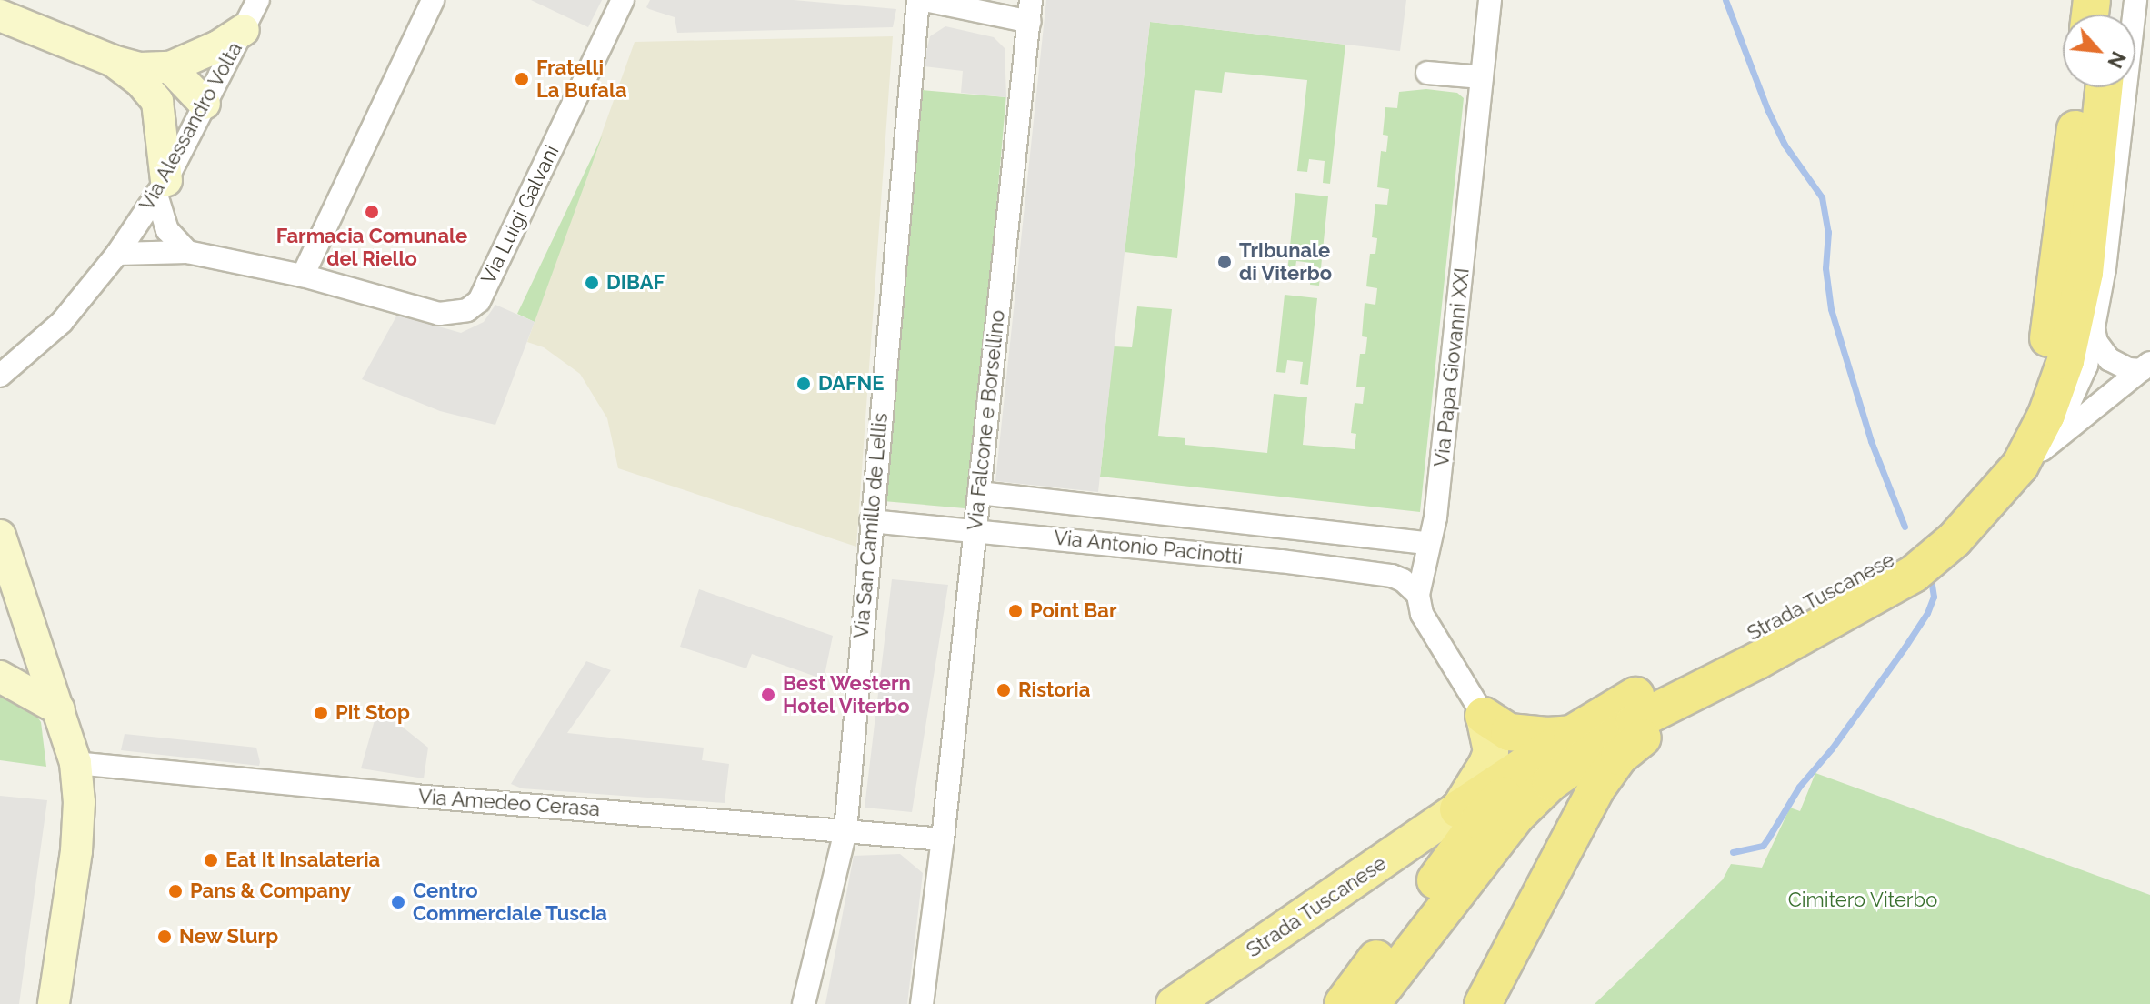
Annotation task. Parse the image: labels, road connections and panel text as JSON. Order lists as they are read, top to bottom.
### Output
{
  "streets": {
    "highway": ["Strada Tuscanese"],
    "street": [
      "Via Alessandro Volta",
      "Via Luigi Galvani",
      "Via Papa Giovanni XXI",
      "Via Falcone e Borsellino",
      "Via San Camillo de Lellis",
      "Via Antonio Pacinotti",
      "Via Amedeo Cerasa"
    ]
  },
  "crossings": [
    ["Via Alessandro Volta", "Via Luigi Galvani"],
    ["Via Papa Giovanni XXI", "Via Antonio Pacinotti"],
    ["Via Falcone e Borsellino", "Via Antonio Pacinotti"],
    ["Via Falcone e Borsellino", "Via Amedeo Cerasa"],
    ["Via San Camillo de Lellis", "Via Antonio Pacinotti"],
    ["Via San Camillo de Lellis", "Via Amedeo Cerasa"]
  ],
  "parks": ["Cimitero Viterbo"],
  "places": [
    "Fratelli La Bufala",
    "Farmacia Comunale del Riello",
    "Tribunale di Viterbo",
    "DIBAF",
    "DAFNE",
    "Point Bar",
    "Ristoria",
    "Best Western Hotel Viterbo",
    "Pit Stop",
    "Eat It Insalateria",
    "Pans & Company",
    "Centro Commerciale Tuscia",
    "New Slurp"
  ],
  "north": "bottom right"
}
